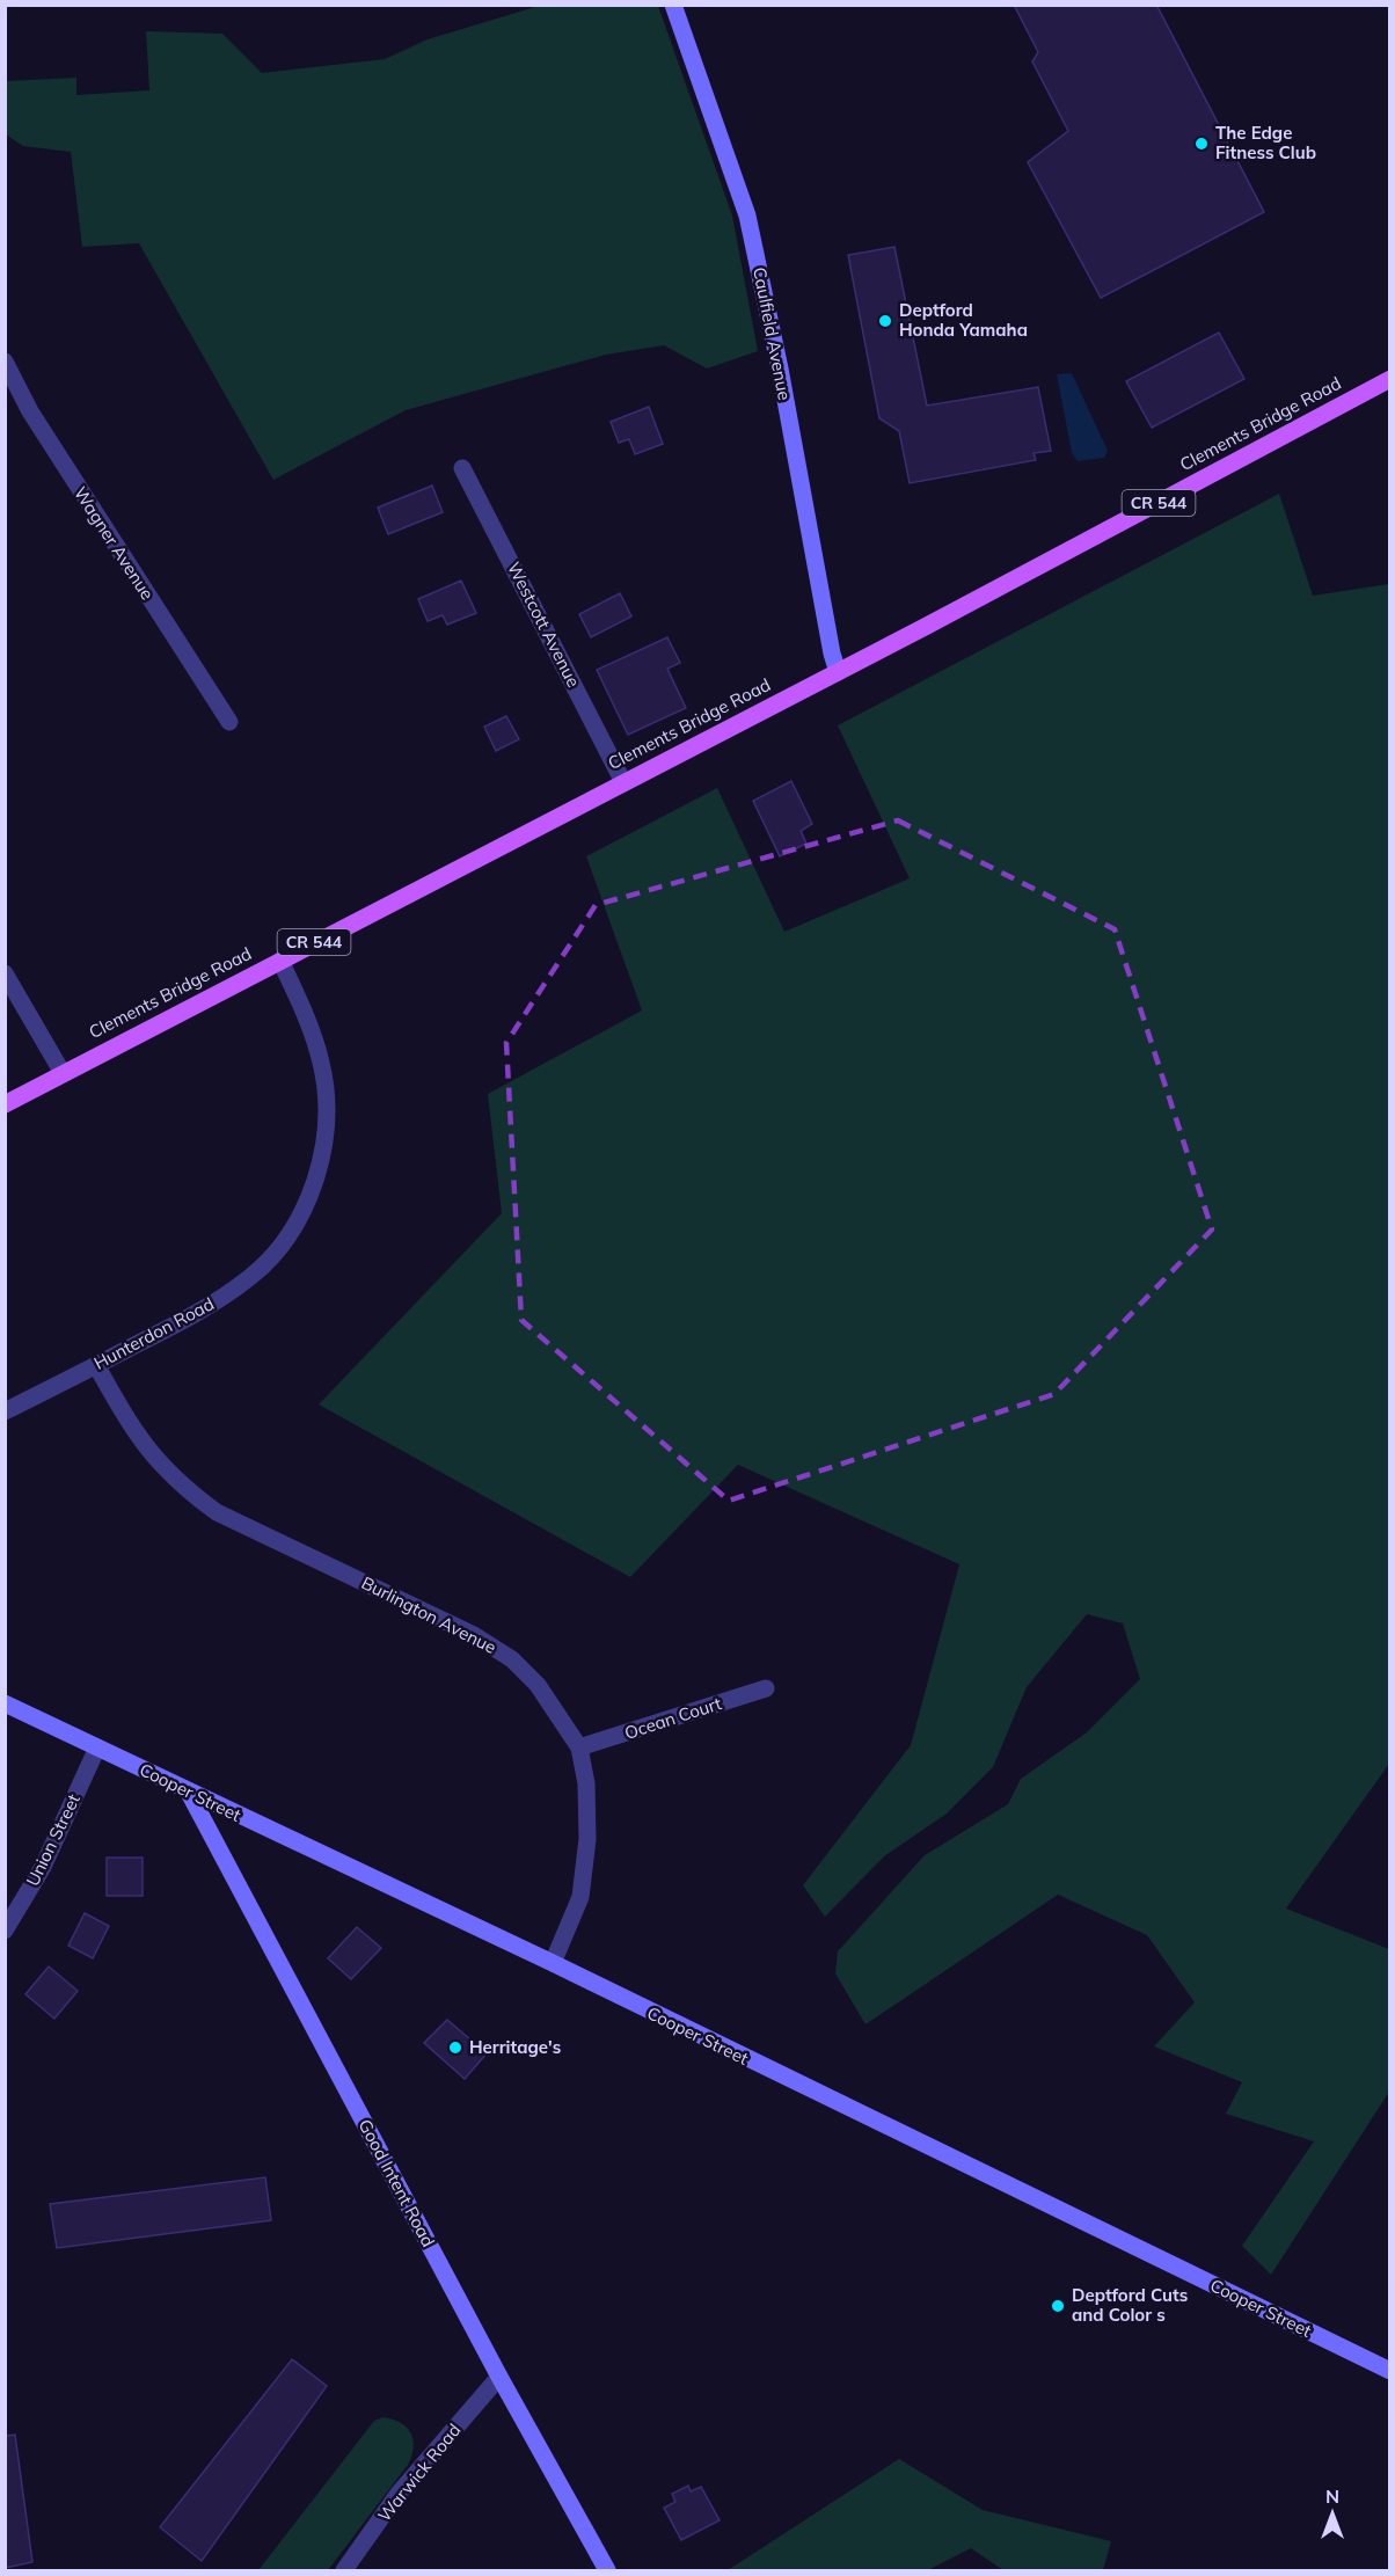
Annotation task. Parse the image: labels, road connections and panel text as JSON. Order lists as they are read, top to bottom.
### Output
{
  "streets": {
    "main road": [
      "Caulfield Avenue",
      "Clements Bridge Road",
      "CR 544",
      "Cooper Street",
      "Good Intent Road"
    ],
    "street": [
      "Wagner Avenue",
      "Westcott Avenue",
      "Hunterdon Road",
      "Burlington Avenue",
      "Ocean Court",
      "Union Street",
      "Warwick Road"
    ]
  },
  "crossings": [
    ["Caulfield Avenue", "Clements Bridge Road"],
    ["Clements Bridge Road", "Westcott Avenue"],
    ["Clements Bridge Road", "Hunterdon Road"],
    ["Hunterdon Road", "Burlington Avenue"],
    ["Burlington Avenue", "Ocean Court"],
    ["Burlington Avenue", "Cooper Street"],
    ["Cooper Street", "Union Street"],
    ["Cooper Street", "Good Intent Road"],
    ["Good Intent Road", "Warwick Road"]
  ],
  "places": [
    "The Edge Fitness Club",
    "Deptford Honda Yamaha",
    "Herritage's",
    "Deptford Cuts and Color s"
  ],
  "north": "top"
}
